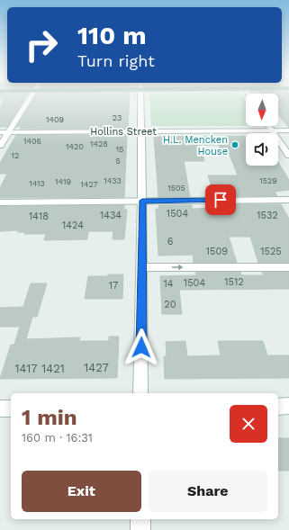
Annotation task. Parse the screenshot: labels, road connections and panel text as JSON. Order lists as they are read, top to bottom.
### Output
{
  "streets": {
    "street": ["Hollins Street"]
  },
  "places": ["H.L. Mencken House"],
  "house_numbers": [
    "23",
    "1409",
    "1406",
    "1428",
    "1420",
    "15",
    "12",
    "5",
    "1433",
    "1529",
    "1419",
    "1413",
    "1427",
    "1505",
    "1504",
    "1434",
    "1532",
    "1418",
    "1424",
    "6",
    "1509",
    "1525",
    "1512",
    "1504",
    "14",
    "17",
    "20",
    "1427",
    "1417",
    "1421"
  ],
  "north": "bottom",
  "page": {
    "turn": ["110 m", "Turn right"],
    "heading": ["1 min", "160 m · 16:31"],
    "buttons": ["Exit", "Share"]
  }
}
